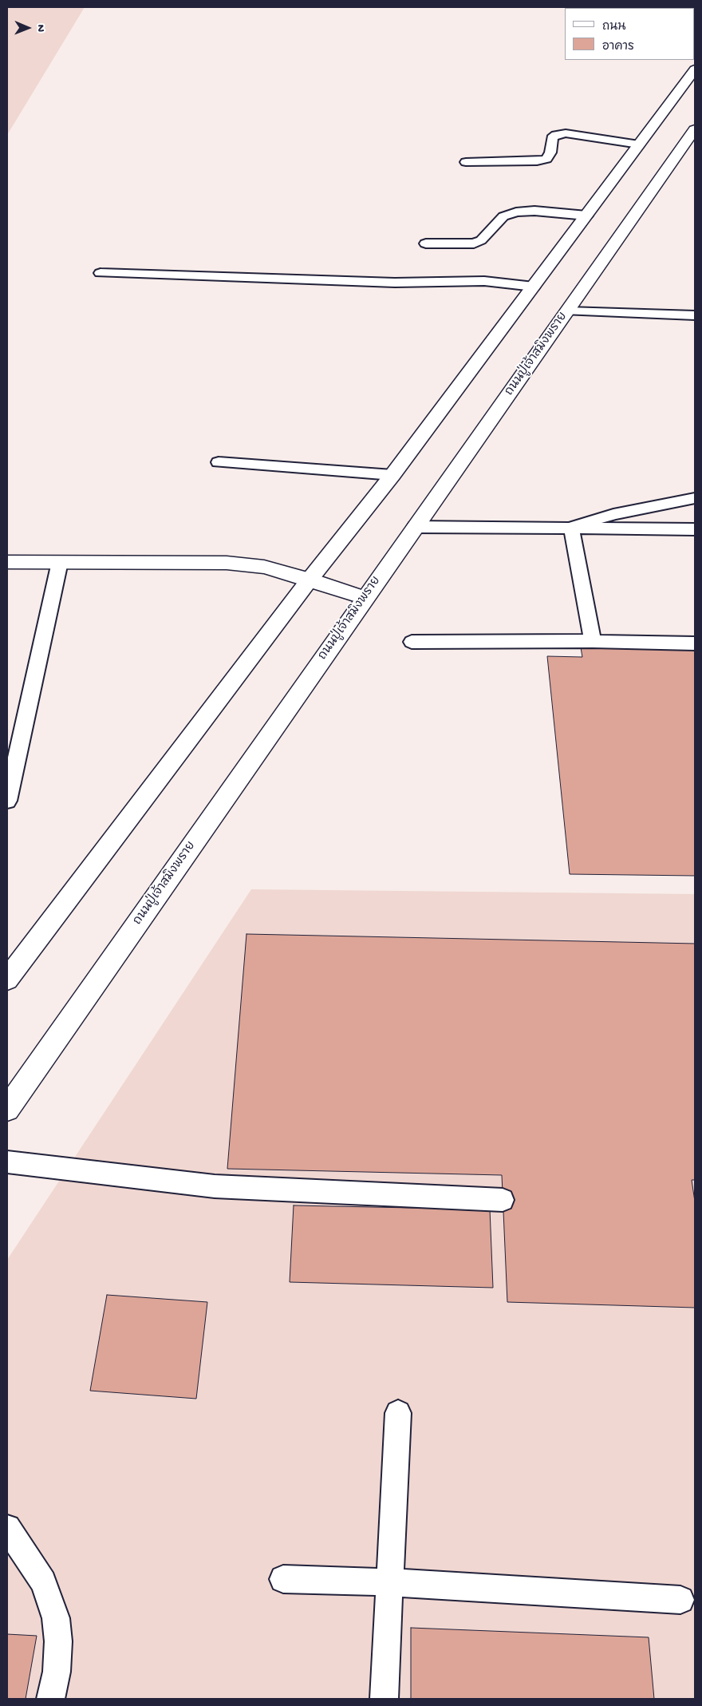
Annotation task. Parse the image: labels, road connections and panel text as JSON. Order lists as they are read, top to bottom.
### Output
{
  "streets": {
    "main road": ["ถนนปู่เจ้าสมิงพราย"]
  },
  "legend": ["ถนน", "อาคาร"],
  "north": "right"
}
